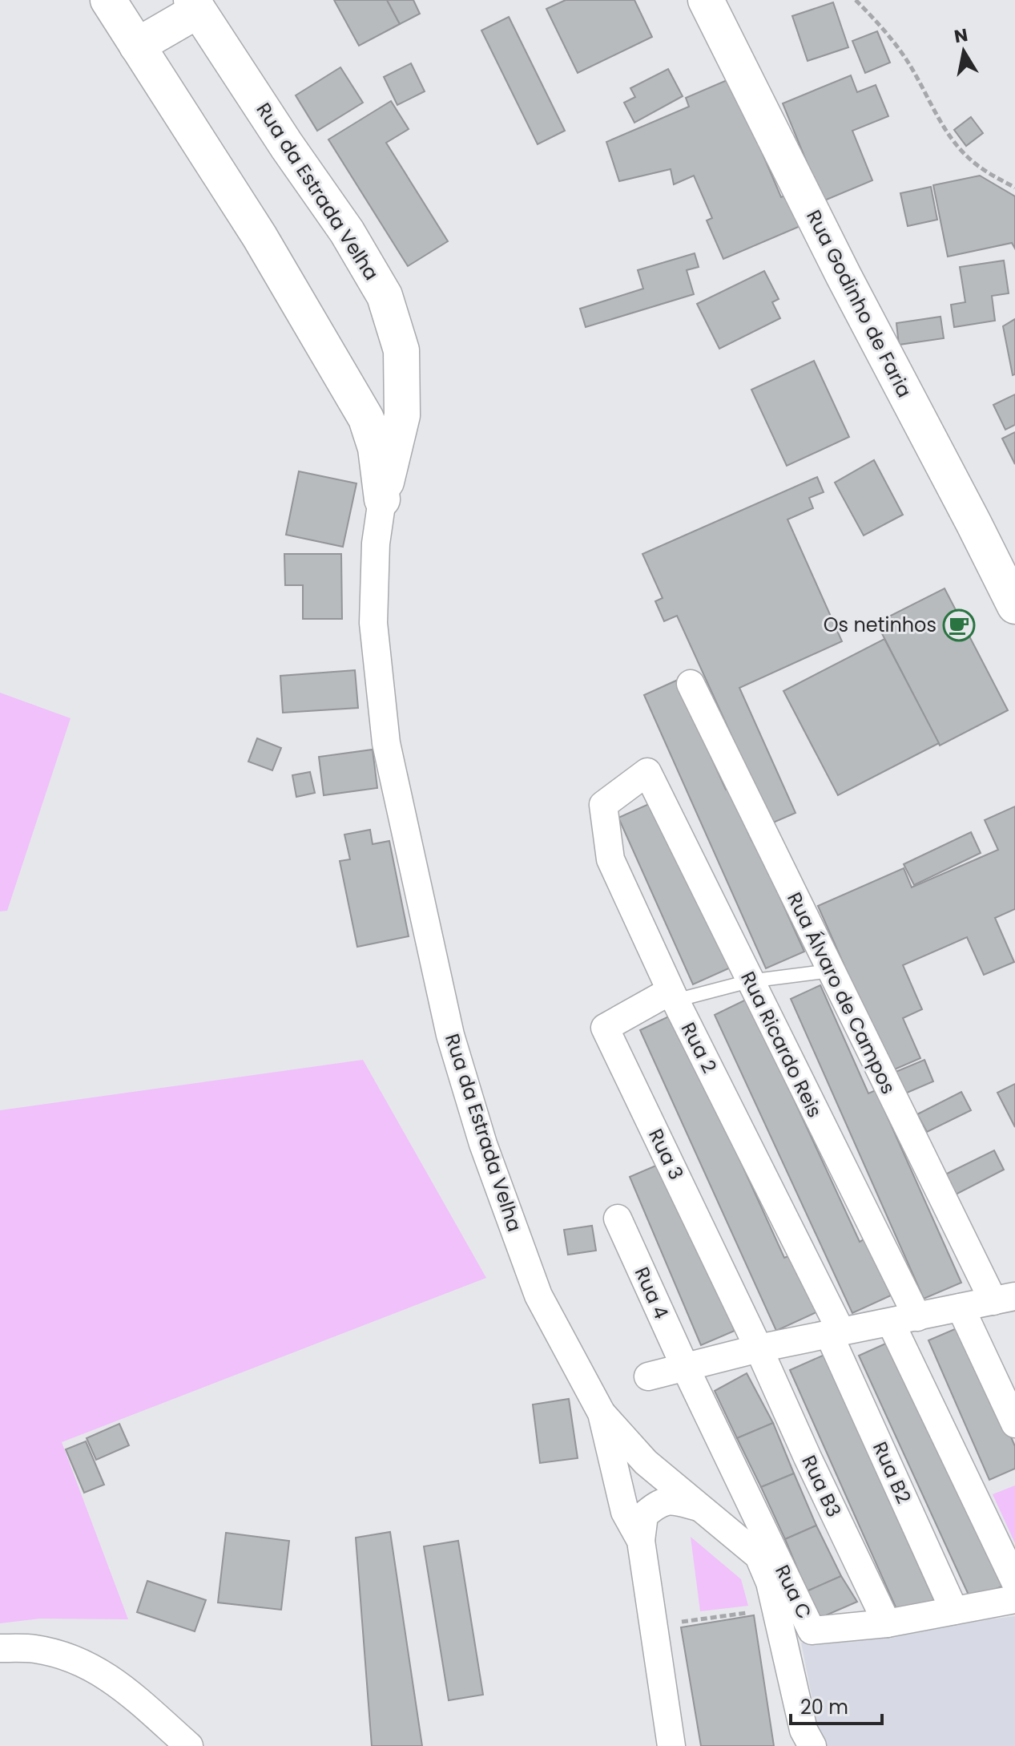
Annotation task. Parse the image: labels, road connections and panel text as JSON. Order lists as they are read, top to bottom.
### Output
{
  "streets": {
    "street": [
      "Rua da Estrada Velha",
      "Rua Godinho de Faria",
      "Rua Álvaro de Campos",
      "Rua Ricardo Reis",
      "Rua 2",
      "Rua 3",
      "Rua 4",
      "Rua B2",
      "Rua B3",
      "Rua C"
    ]
  },
  "crossings": [
    ["Rua Ricardo Reis", "Rua 2"],
    ["Rua 2", "Rua 3"],
    ["Rua 2", "Rua B2"],
    ["Rua 3", "Rua B3"],
    ["Rua 4", "Rua C"],
    ["Rua B2", "Rua C"],
    ["Rua B3", "Rua C"]
  ],
  "places": {
    "cafe": ["Os netinhos"]
  },
  "scale_bar": "20 m",
  "north": "top"
}
